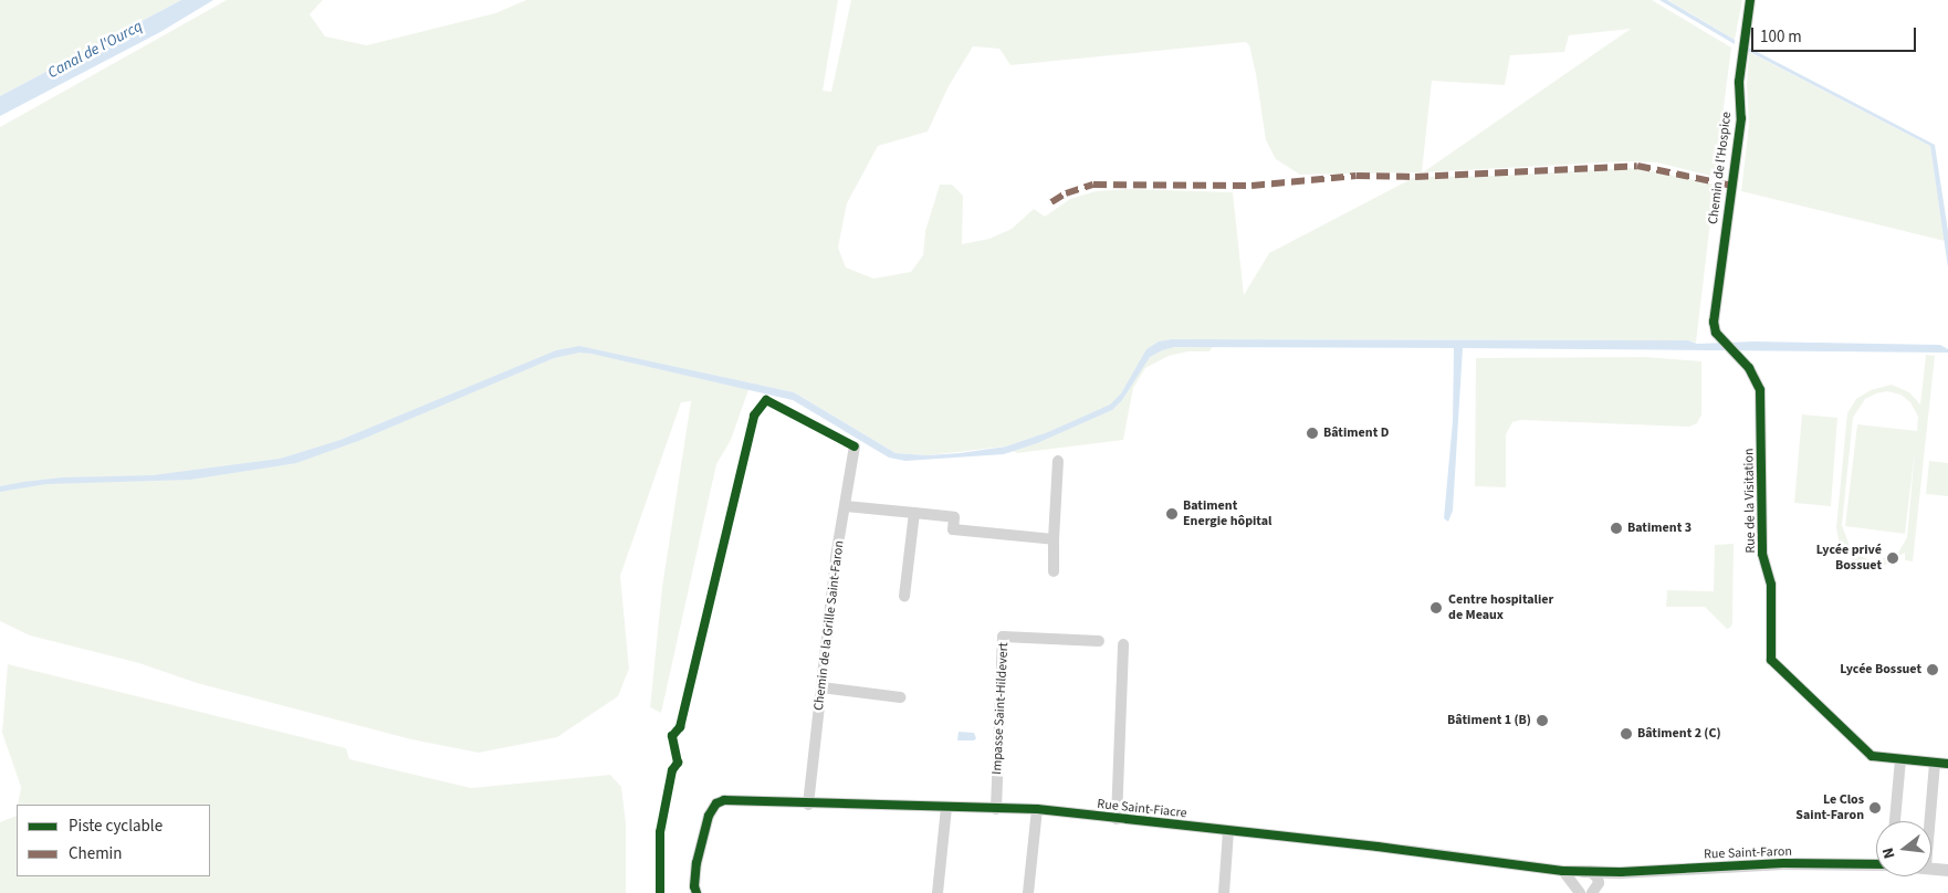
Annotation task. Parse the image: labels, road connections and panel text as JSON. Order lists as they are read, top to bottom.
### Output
{
  "streets": {
    "street": [
      "Chemin de l'Hospice",
      "Rue de la Visitation",
      "Chemin de la Grille Saint-Faron",
      "Impasse Saint-Hildevert",
      "Rue Saint-Fiacre",
      "Rue Saint-Faron"
    ]
  },
  "crossings": [
    ["Chemin de l'Hospice", "Rue de la Visitation"],
    ["Chemin de la Grille Saint-Faron", "Rue Saint-Fiacre"],
    ["Impasse Saint-Hildevert", "Rue Saint-Fiacre"],
    ["Rue Saint-Fiacre", "Rue Saint-Faron"]
  ],
  "water": ["Canal de l'Ourcq"],
  "places": [
    "Bâtiment D",
    "Batiment Energie hôpital",
    "Batiment 3",
    "Lycée privé Bossuet",
    "Centre hospitalier de Meaux",
    "Lycée Bossuet",
    "Bâtiment 1 (B)",
    "Bâtiment 2 (C)",
    "Le Clos Saint-Faron"
  ],
  "legend": ["Piste cyclable", "Chemin"],
  "scale_bar": "100 m",
  "north": "left"
}
